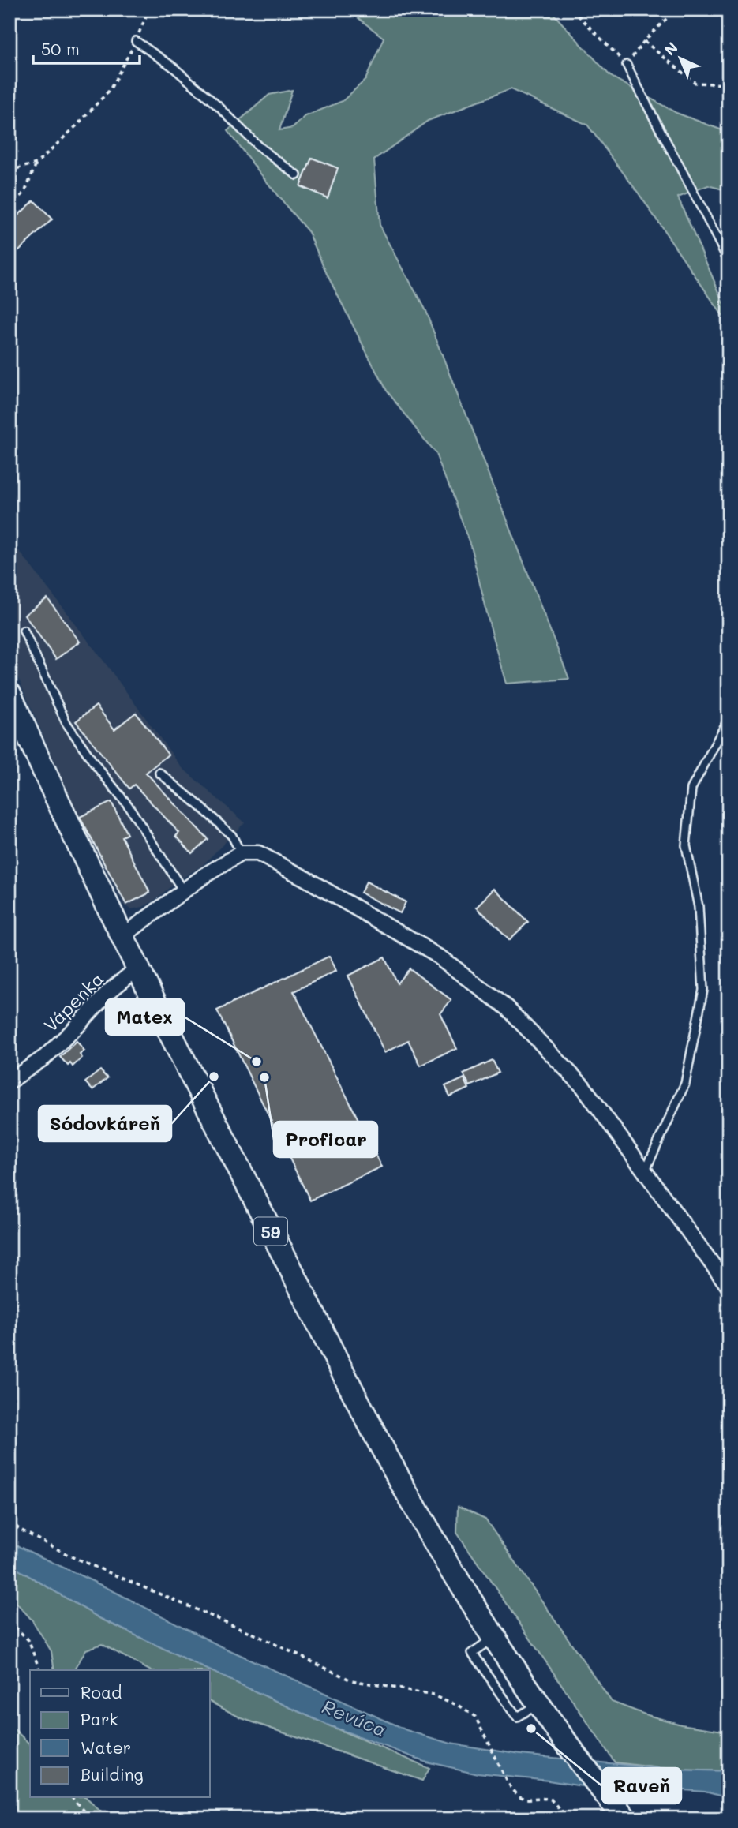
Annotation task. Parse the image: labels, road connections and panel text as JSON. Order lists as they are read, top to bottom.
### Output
{
  "streets": {
    "main road": ["59"],
    "street": ["Vápenka"]
  },
  "crossings": [
    ["Vápenka", "59"]
  ],
  "water": ["Revúca"],
  "places": [
    "Matex",
    "Sódovkáreň",
    "Proficar",
    "Raveň"
  ],
  "legend": [
    "Road",
    "Park",
    "Water",
    "Building"
  ],
  "scale_bar": "50 m",
  "north": "top left"
}
